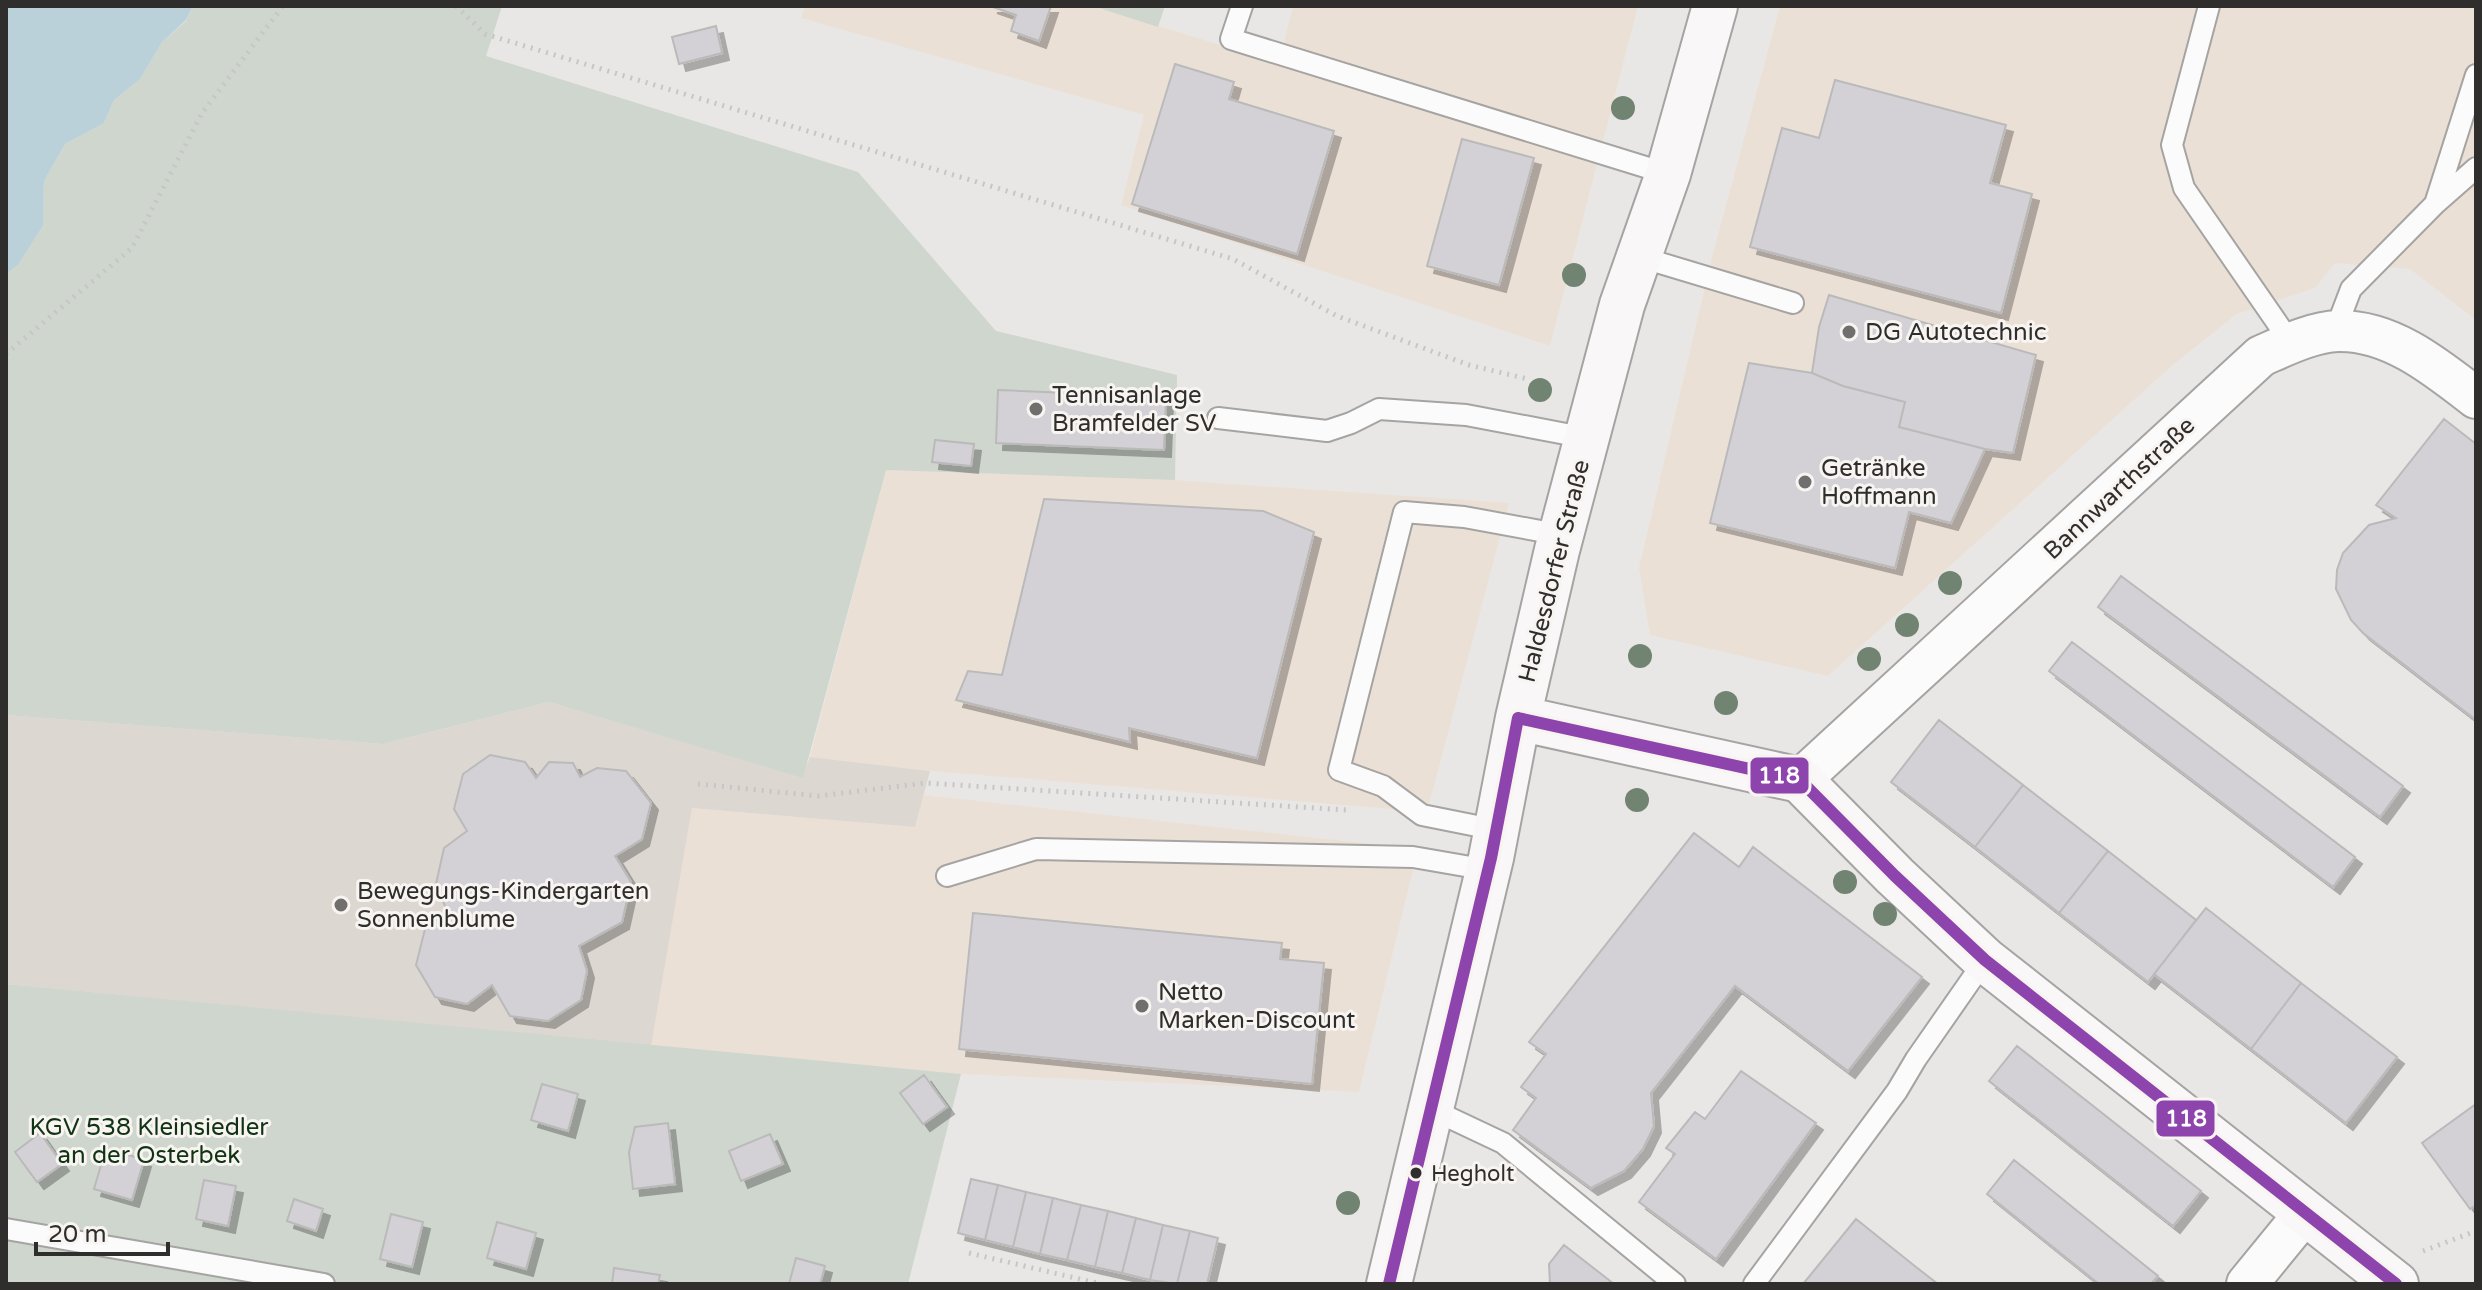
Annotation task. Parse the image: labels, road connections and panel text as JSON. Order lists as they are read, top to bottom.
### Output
{
  "streets": {
    "street": ["Bannwarthstraße", "Haldesdorfer Straße"]
  },
  "parks": ["KGV 538 Kleinsiedler an der Osterbek"],
  "places": [
    "DG Autotechnic",
    "Tennisanlage Bramfelder SV",
    "Getränke Hoffmann",
    "Bewegungs-Kindergarten Sonnenblume",
    "Netto Marken-Discount",
    "Hegholt"
  ],
  "lines": ["transit line 118"],
  "scale_bar": "20 m"
}
